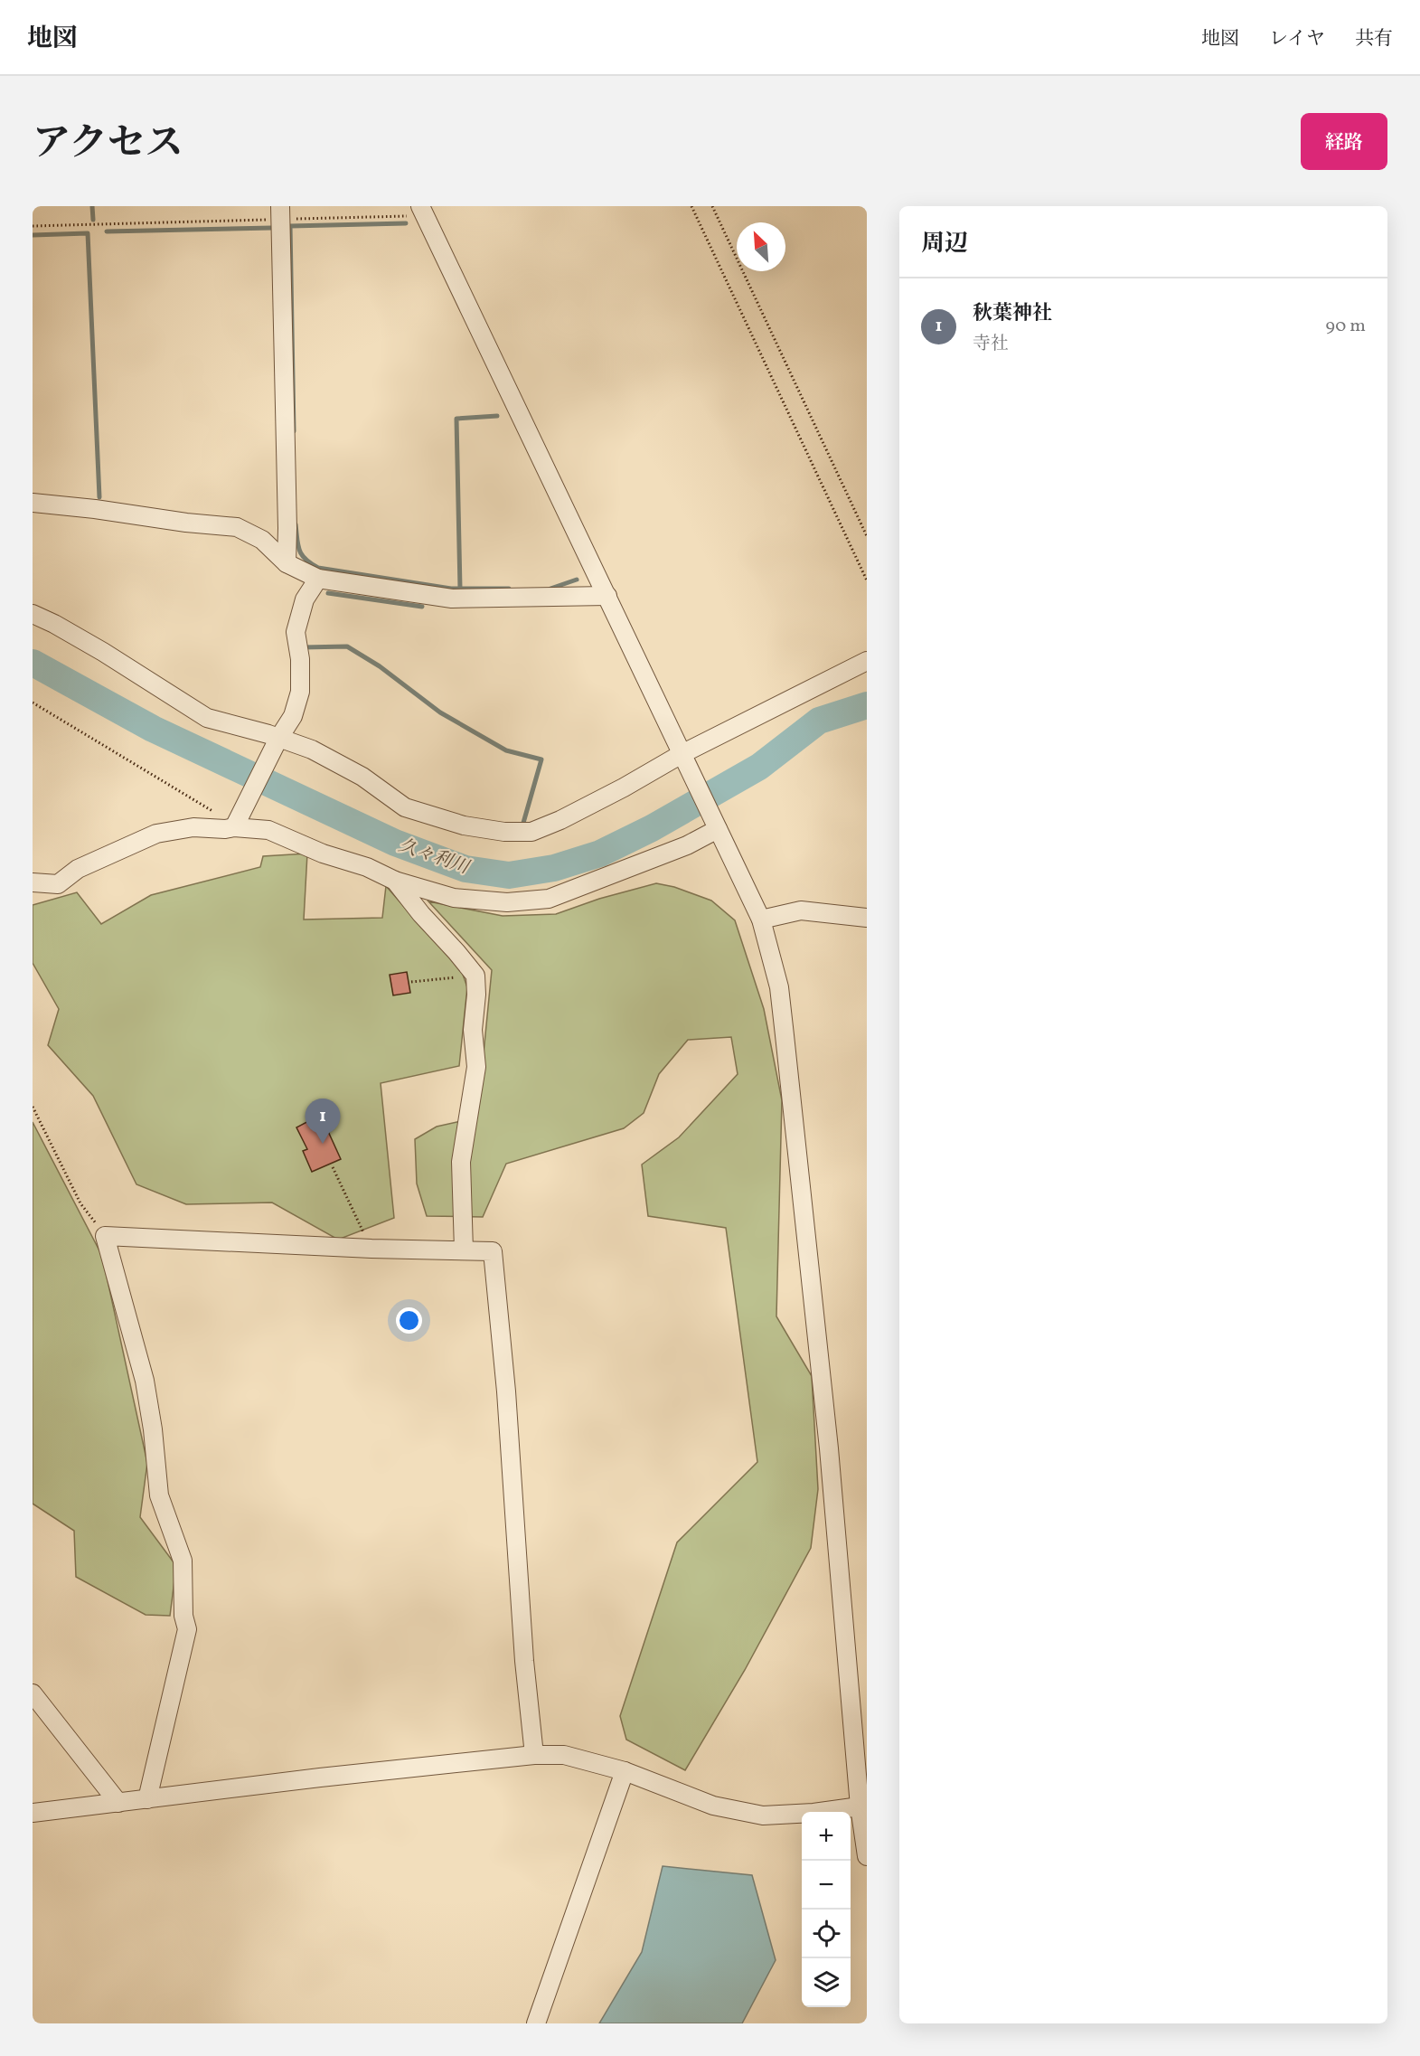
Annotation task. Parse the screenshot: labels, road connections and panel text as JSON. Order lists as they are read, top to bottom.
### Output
{
  "water": ["久々利川"],
  "north": "top left",
  "page": {
    "header": "地図",
    "nav": ["地図", "レイヤ", "共有"],
    "title": "アクセス",
    "buttons": "経路",
    "heading": "周辺",
    "list": [
      {
        "mark": "1",
        "name": "秋葉神社",
        "note": "寺社",
        "value": "90 m"
      }
    ],
    "pins": "1",
    "map_buttons": ["+", "−"]
  }
}
